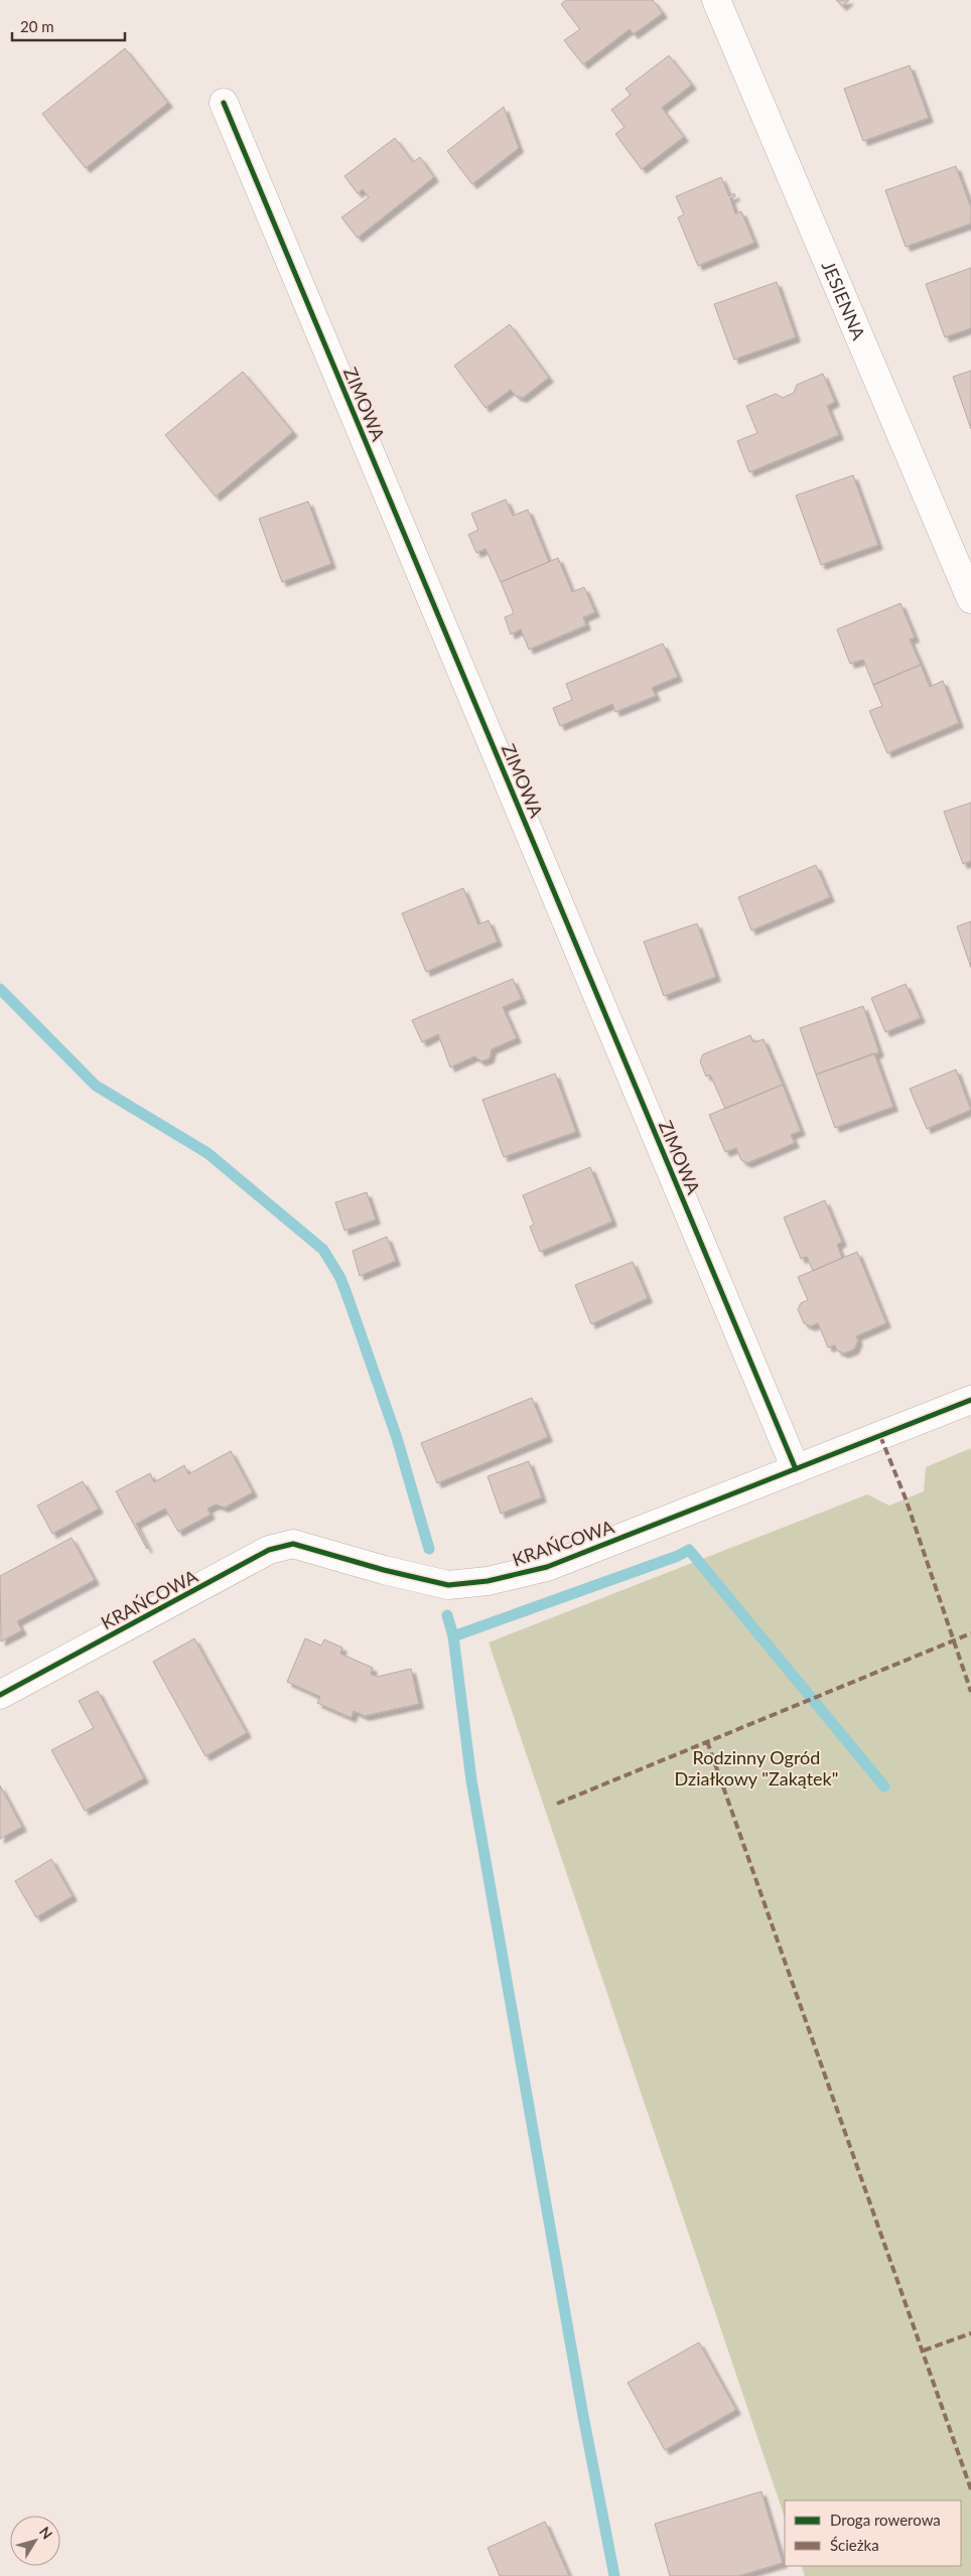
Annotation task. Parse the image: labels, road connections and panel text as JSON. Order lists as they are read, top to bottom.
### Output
{
  "streets": {
    "street": ["JESIENNA", "ZIMOWA", "KRAŃCOWA"]
  },
  "crossings": [
    ["ZIMOWA", "KRAŃCOWA"]
  ],
  "parks": ["Rodzinny Ogród Działkowy \"Zakątek\""],
  "legend": ["Droga rowerowa", "Ścieżka"],
  "scale_bar": "20 m",
  "north": "top right"
}
